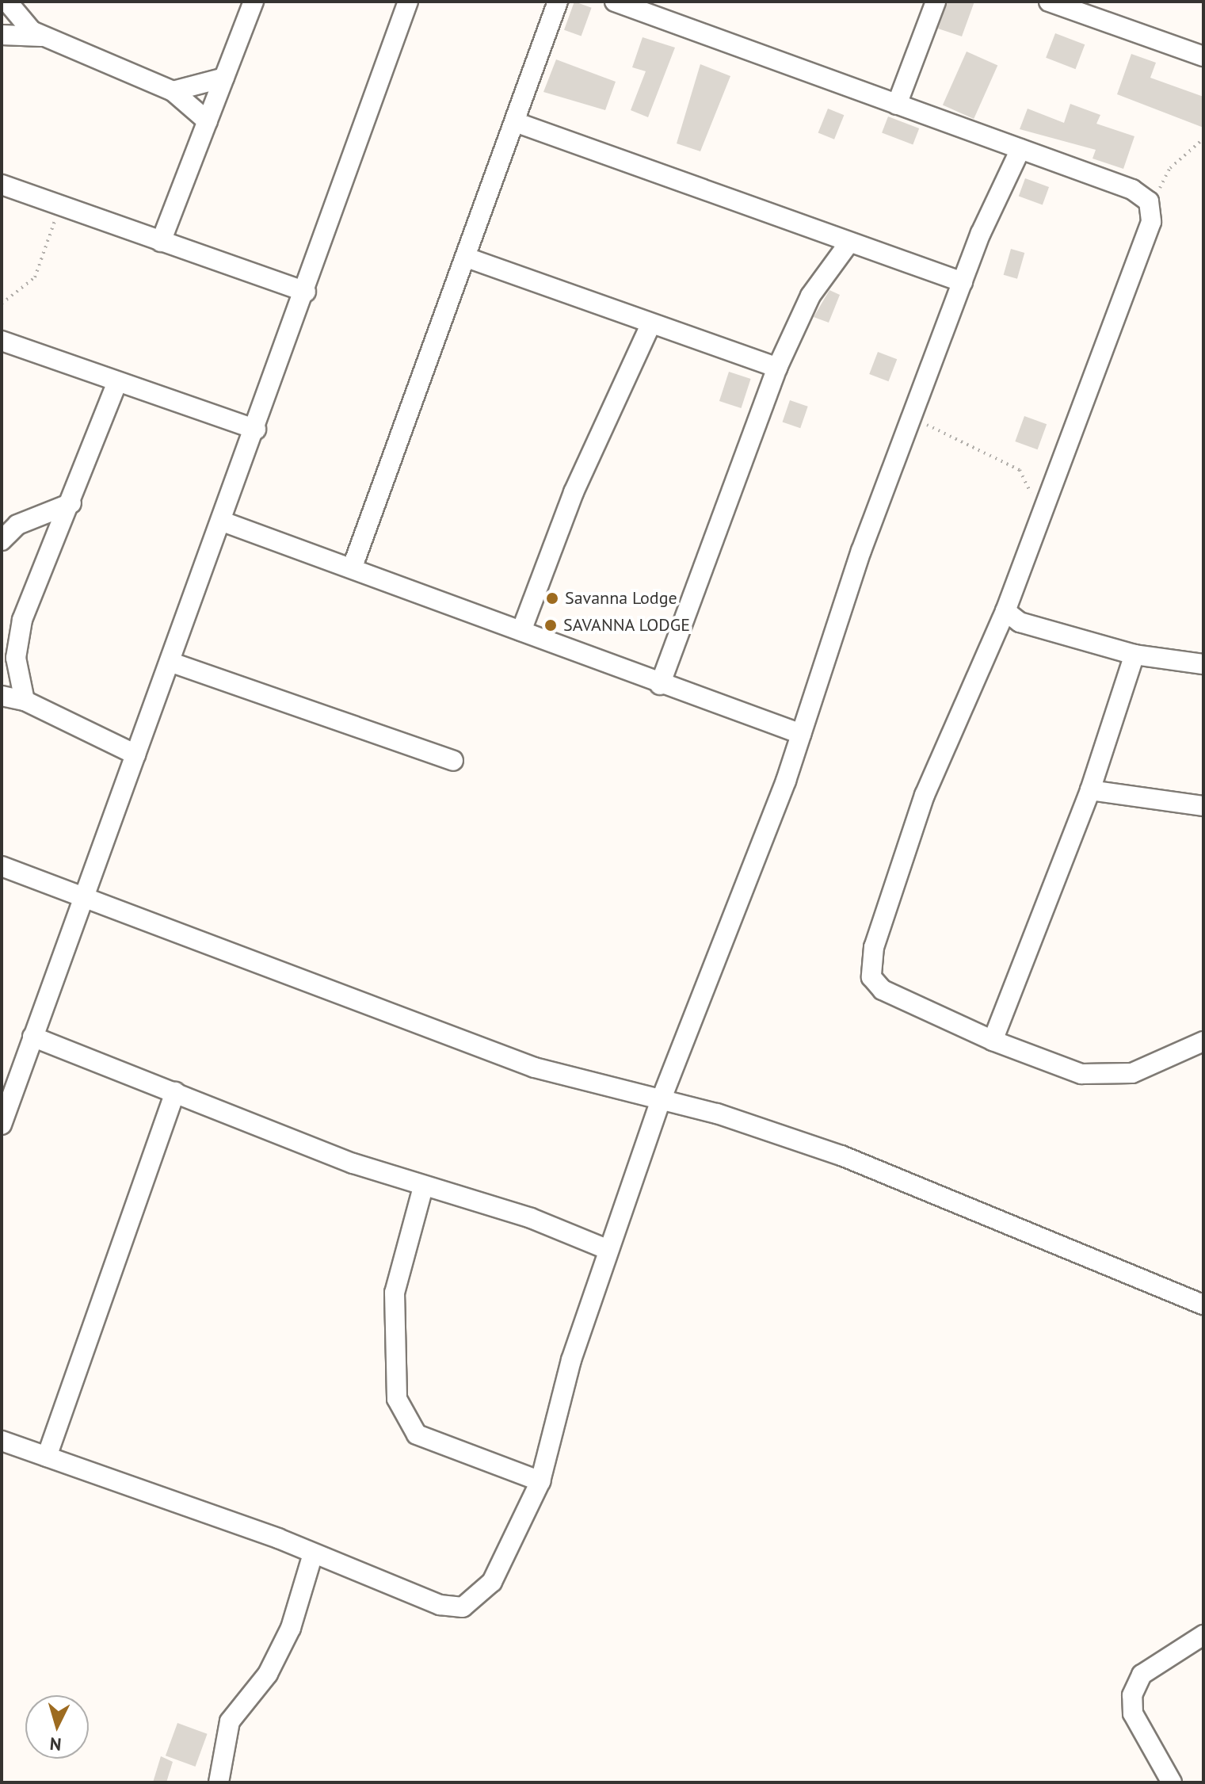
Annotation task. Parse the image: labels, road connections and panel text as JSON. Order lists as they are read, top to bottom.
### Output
{
  "places": ["Savanna Lodge", "SAVANNA LODGE"],
  "north": "bottom"
}
